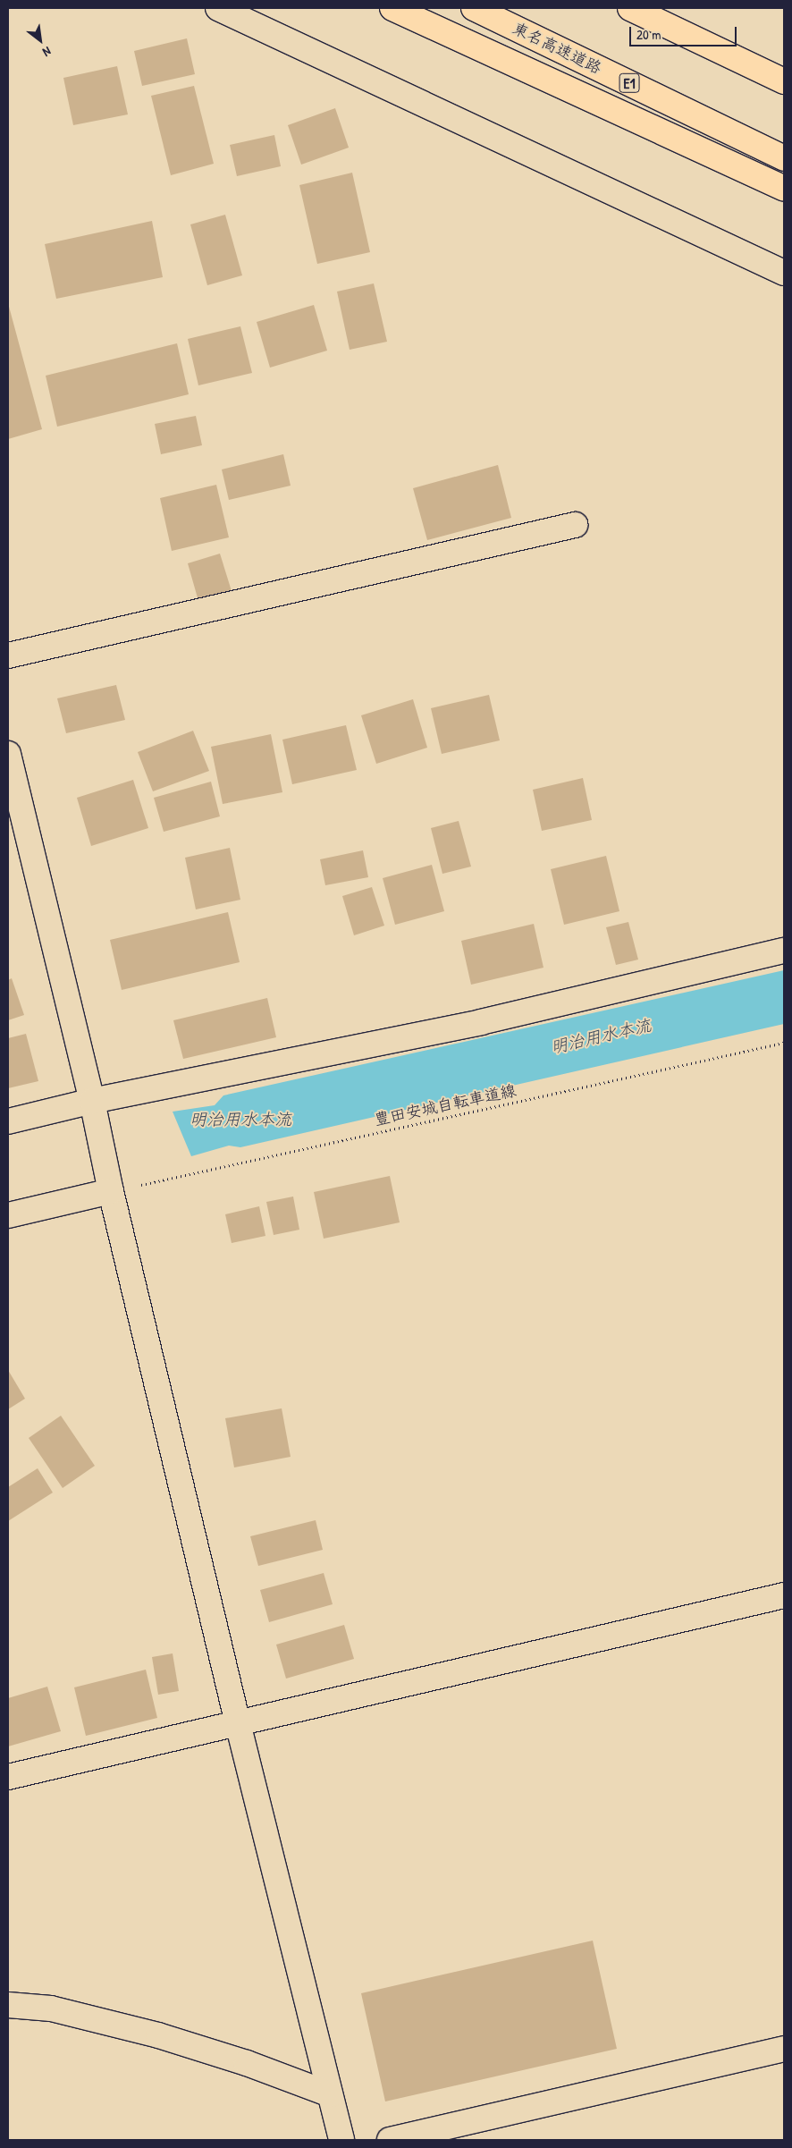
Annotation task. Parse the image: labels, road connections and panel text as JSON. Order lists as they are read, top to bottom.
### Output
{
  "streets": {
    "highway": ["東名高速道路", "E1"],
    "path": ["豊田安城自転車道線"]
  },
  "water": ["明治用水本流"],
  "scale_bar": "20 m",
  "north": "bottom right"
}
